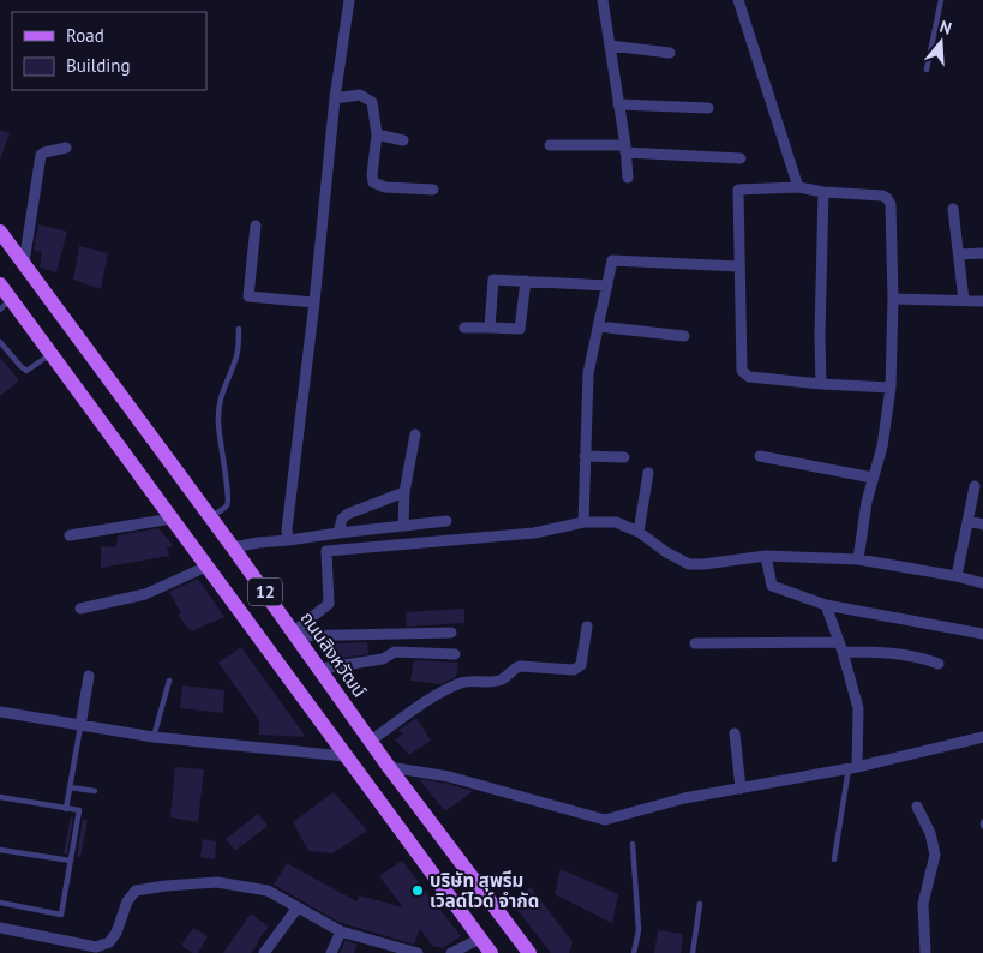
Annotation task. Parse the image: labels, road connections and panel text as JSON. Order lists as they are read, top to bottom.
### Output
{
  "streets": {
    "main road": ["12", "ถนนสิงหวัฒน์"]
  },
  "places": ["บริษัท สุพรีม เวิลด์ไวด์ จำกัด"],
  "legend": ["Road", "Building"],
  "north": "top"
}
